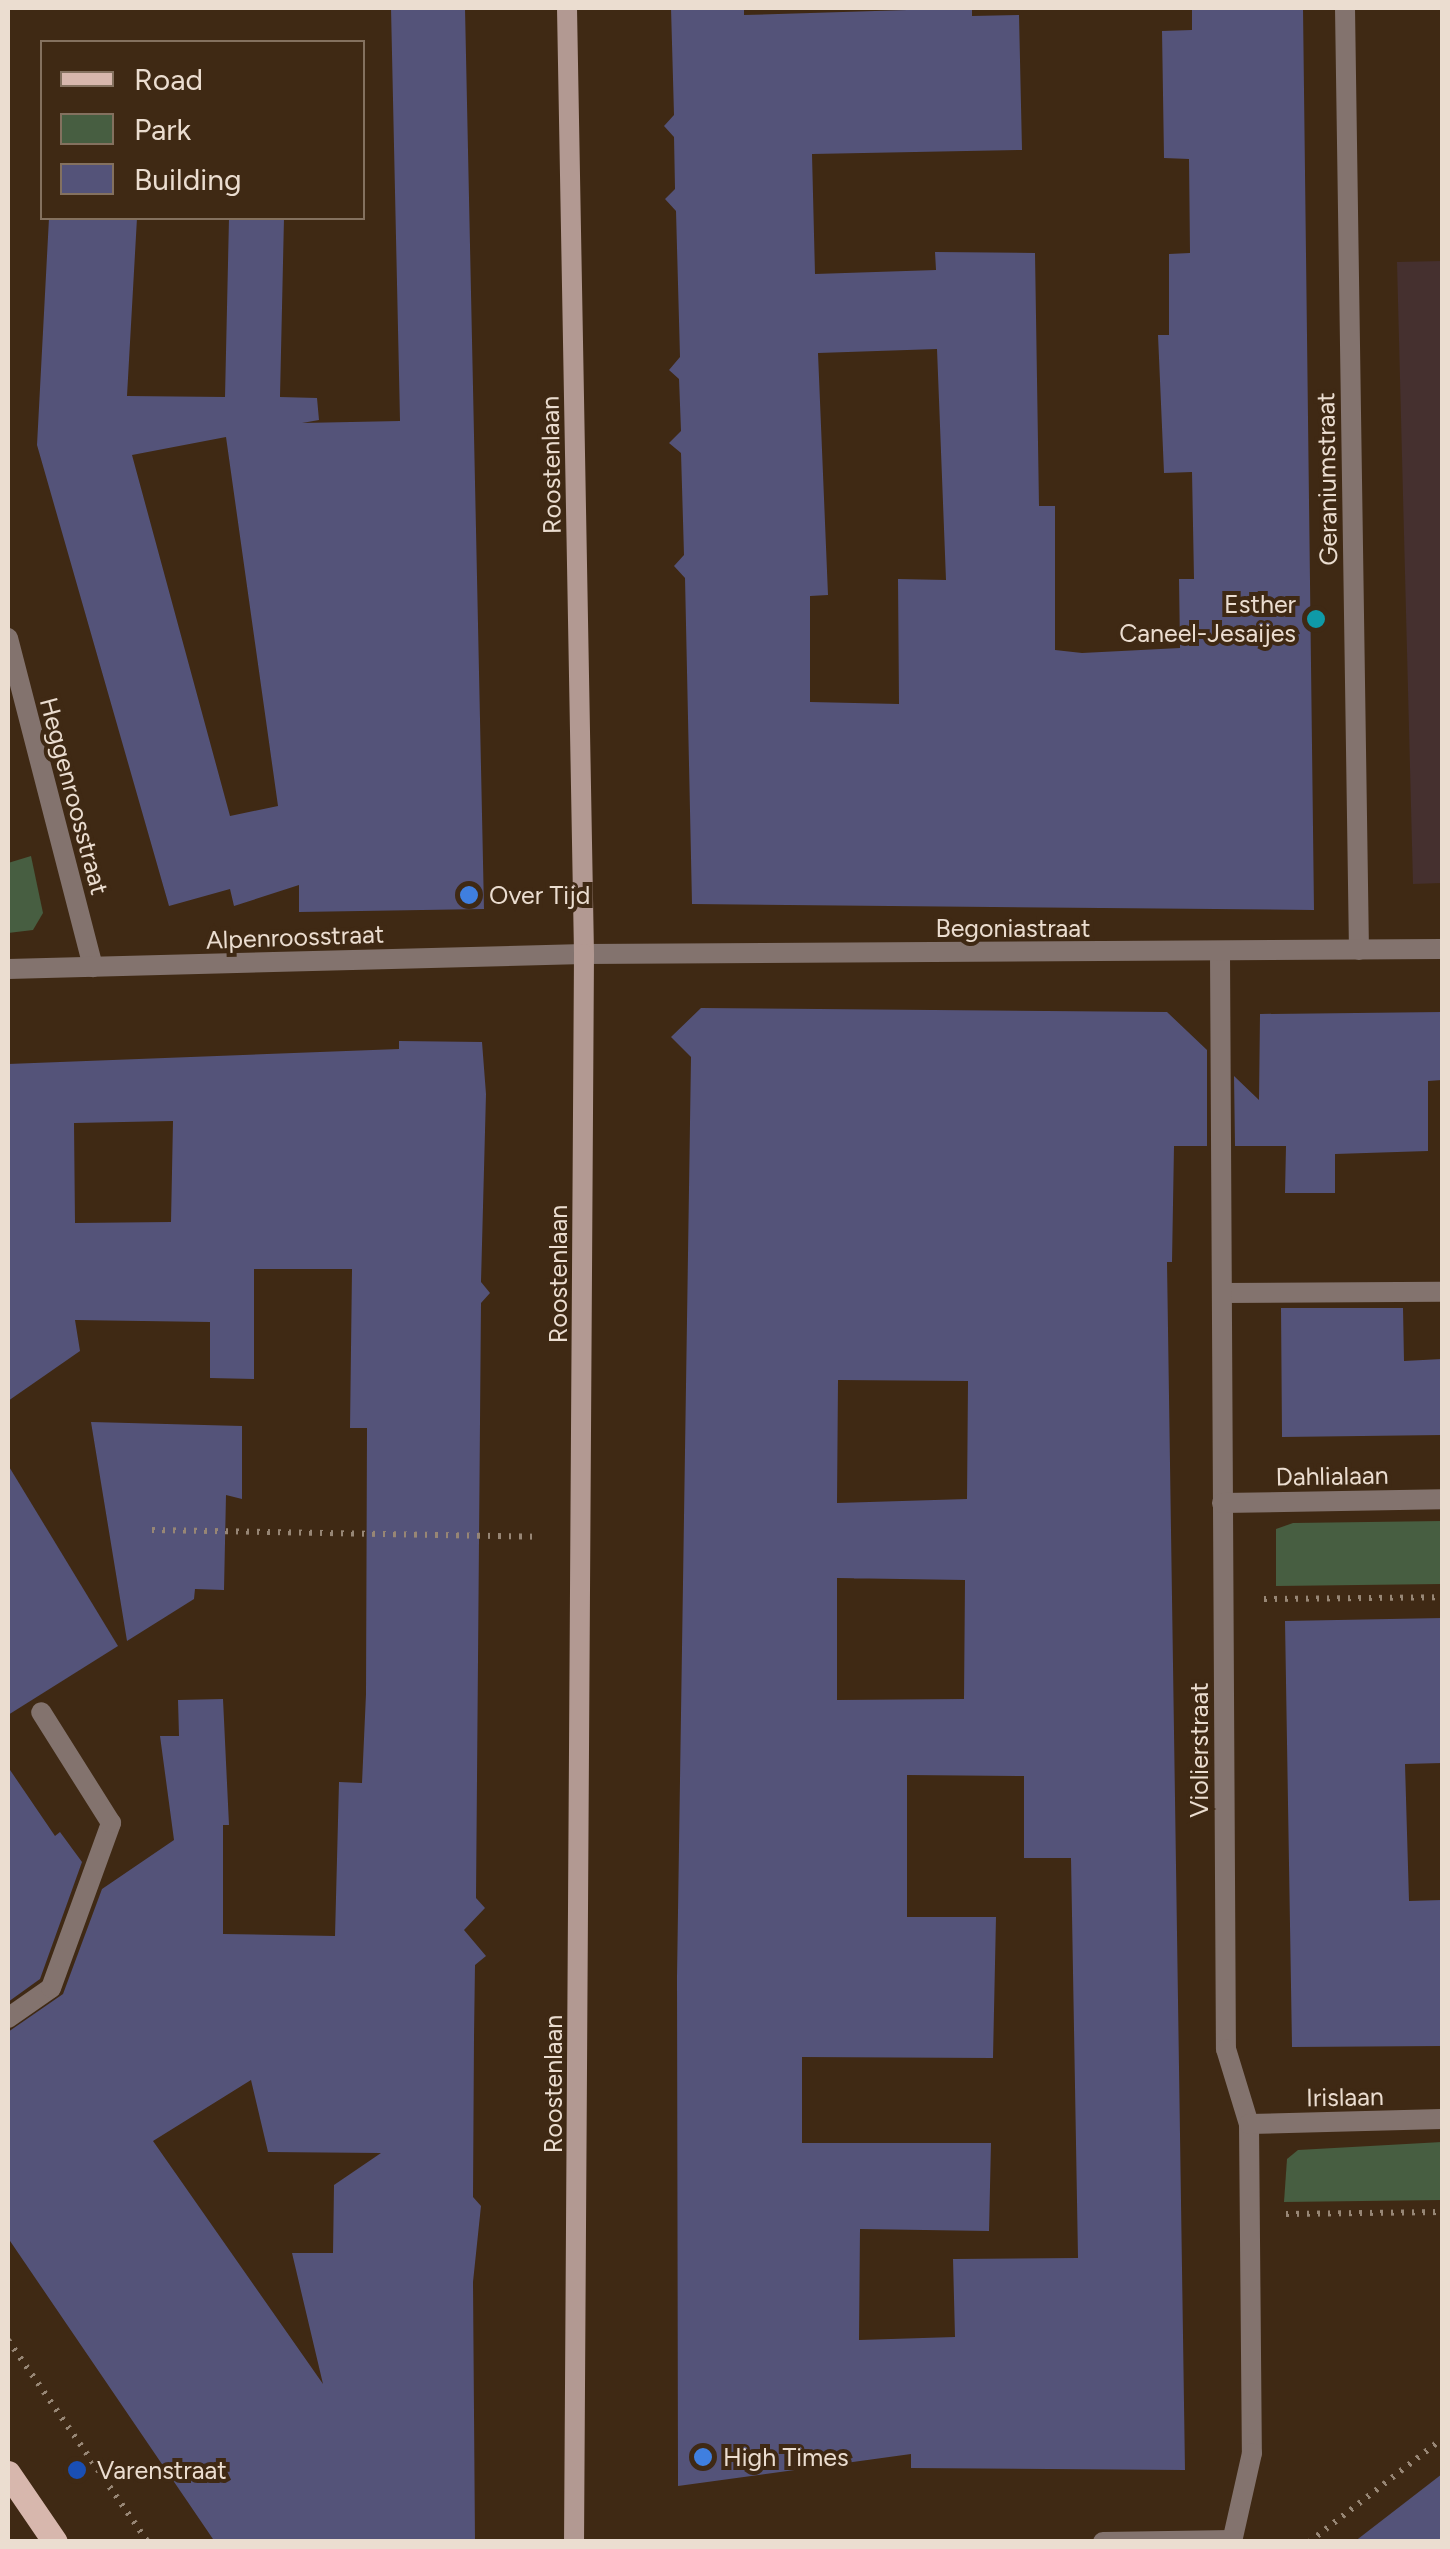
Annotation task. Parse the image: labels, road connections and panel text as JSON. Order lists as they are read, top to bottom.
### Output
{
  "streets": {
    "street": [
      "Roostenlaan",
      "Geraniumstraat",
      "Heggenroosstraat",
      "Begoniastraat",
      "Alpenroosstraat",
      "Dahlialaan",
      "Violierstraat",
      "Irislaan"
    ]
  },
  "crossings": [
    ["Roostenlaan", "Begoniastraat"],
    ["Roostenlaan", "Alpenroosstraat"],
    ["Geraniumstraat", "Begoniastraat"],
    ["Heggenroosstraat", "Alpenroosstraat"],
    ["Begoniastraat", "Alpenroosstraat"],
    ["Begoniastraat", "Violierstraat"],
    ["Dahlialaan", "Violierstraat"],
    ["Violierstraat", "Irislaan"]
  ],
  "places": [
    "Esther Caneel-Jesaijes",
    "Over Tijd",
    "High Times",
    "Varenstraat"
  ],
  "legend": ["Road", "Park", "Building"]
}
